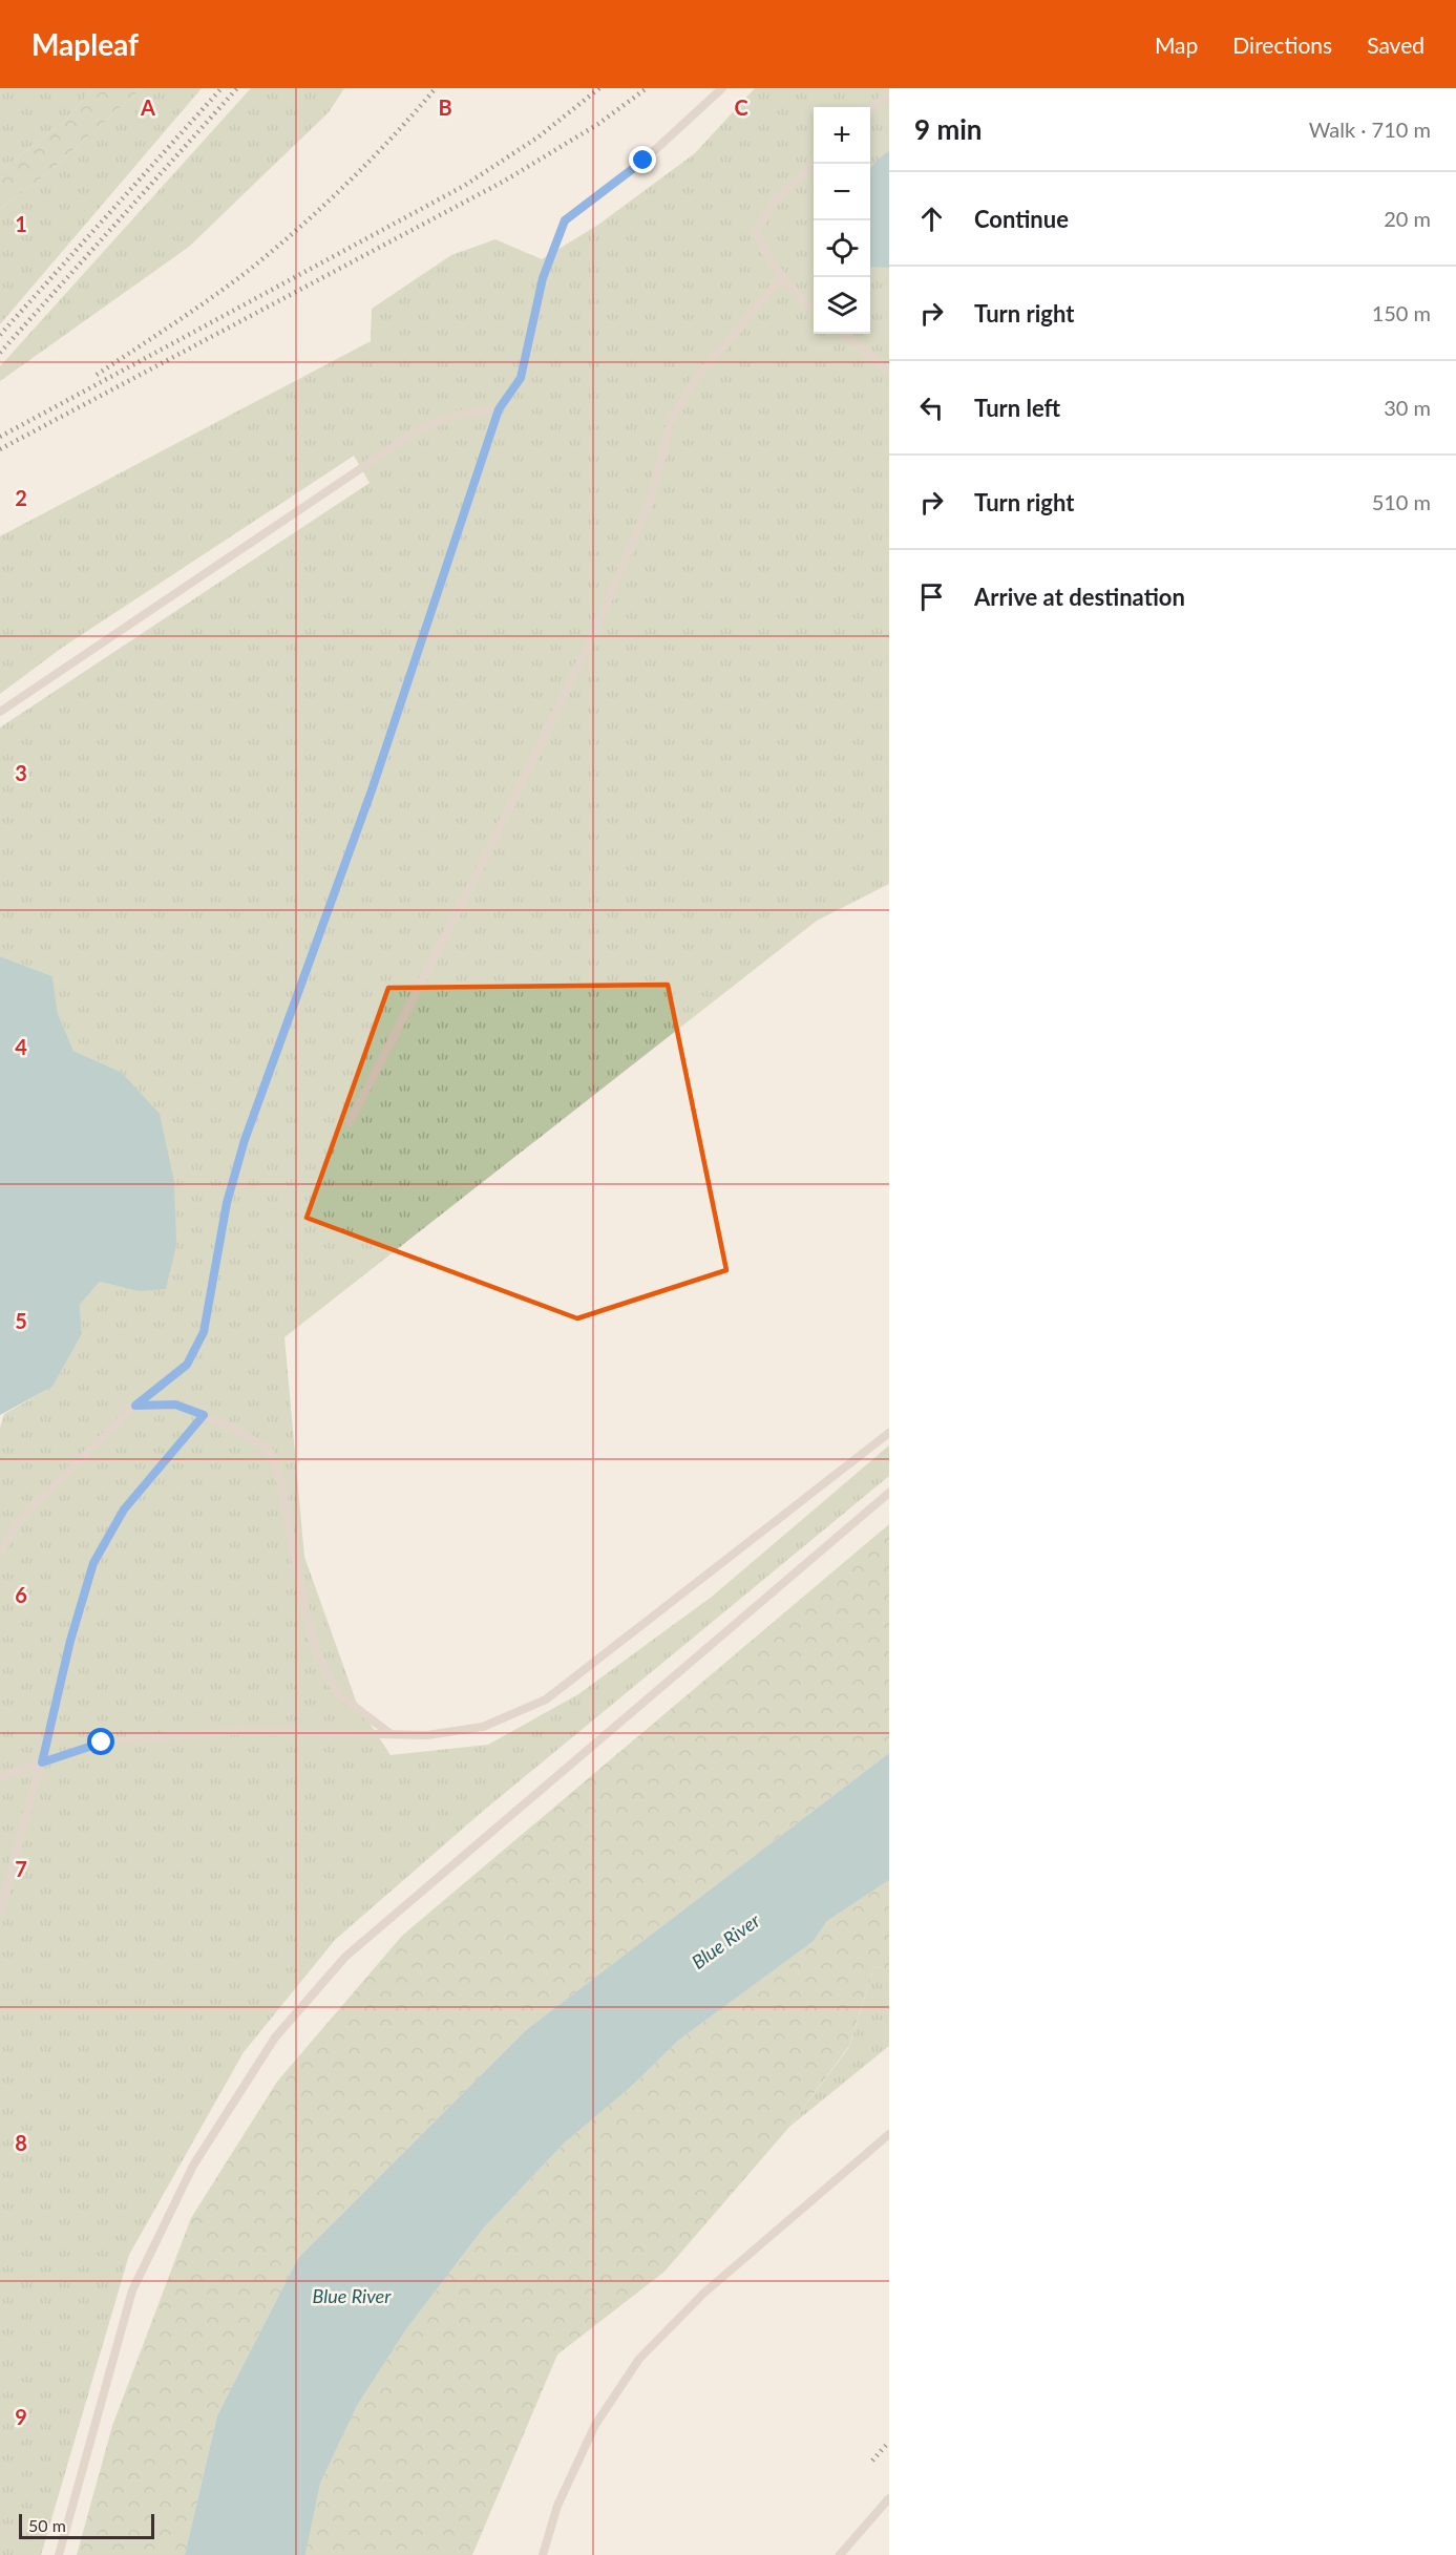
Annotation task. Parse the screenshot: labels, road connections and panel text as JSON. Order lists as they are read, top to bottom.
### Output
{
  "water": ["Blue River"],
  "scale_bar": "50 m",
  "page": {
    "header": "Mapleaf",
    "nav": ["Map", "Directions", "Saved"],
    "heading": ["9 min", "Walk · 710 m"],
    "map_buttons": ["+", "−"],
    "list": [
      ["Continue", "20 m"],
      ["Turn right", "150 m"],
      ["Turn left", "30 m"],
      ["Turn right", "510 m"],
      "Arrive at destination"
    ],
    "scale": "50 m"
  },
  "grid": {
    "columns": ["A", "B", "C"],
    "rows": [
      "1",
      "2",
      "3",
      "4",
      "5",
      "6",
      "7",
      "8",
      "9"
    ]
  }
}
